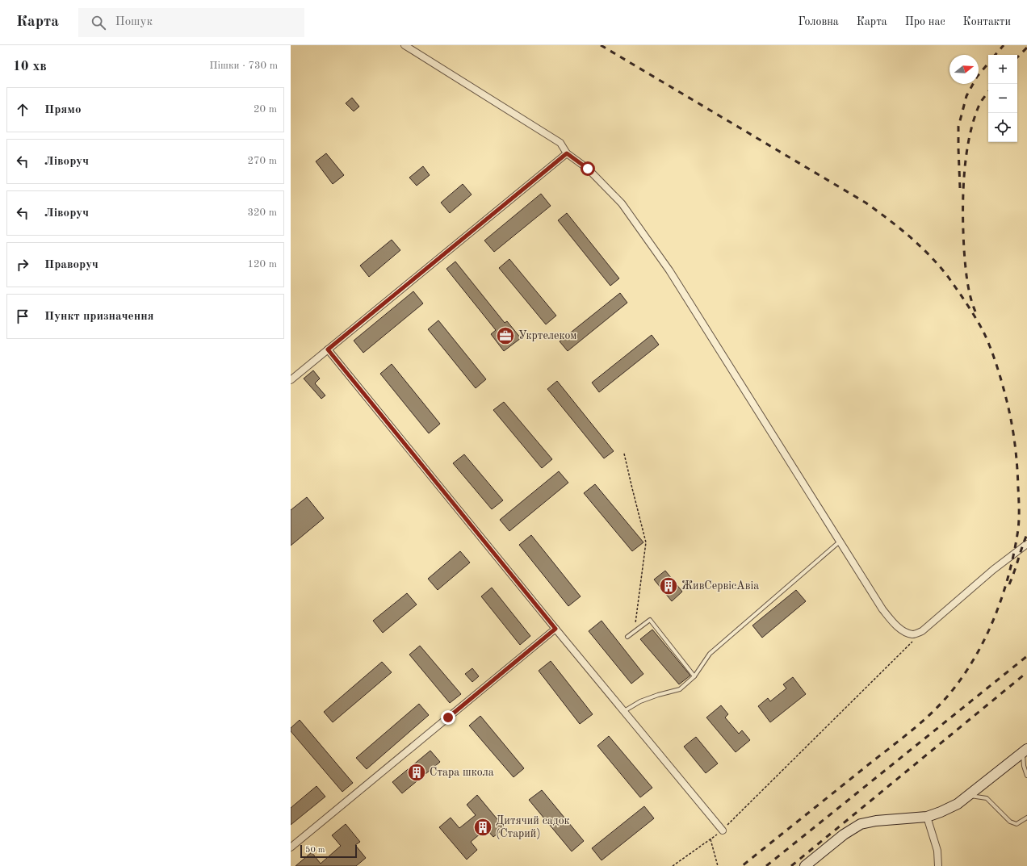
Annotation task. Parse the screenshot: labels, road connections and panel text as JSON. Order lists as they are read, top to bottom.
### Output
{
  "places": {
    "office": ["Укртелеком"],
    "building": ["ЖивСервісАвіа", "Стара школа", "Дитячий садок (Старий)"]
  },
  "scale_bar": "50 m",
  "north": "right",
  "page": {
    "header": "Карта",
    "search": "Пошук",
    "nav": [
      "Головна",
      "Карта",
      "Про нас",
      "Контакти"
    ],
    "heading": ["10 хв", "Пішки · 730 m"],
    "map_buttons": ["+", "−"],
    "list": [
      ["Прямо", "20 m"],
      ["Ліворуч", "270 m"],
      ["Ліворуч", "320 m"],
      ["Праворуч", "120 m"],
      "Пункт призначення"
    ],
    "scale": "50 m"
  }
}
